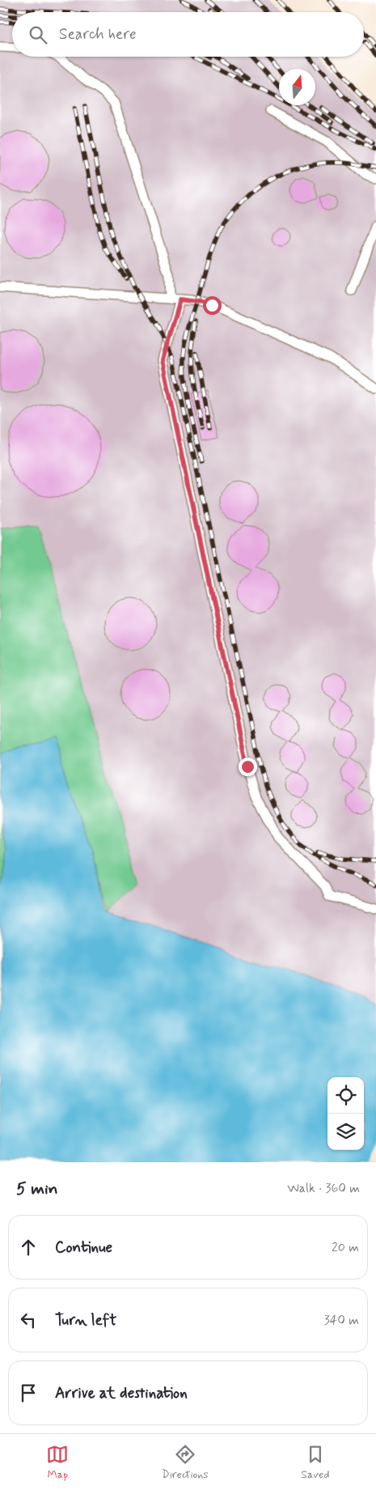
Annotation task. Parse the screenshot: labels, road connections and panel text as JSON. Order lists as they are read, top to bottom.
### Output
{
  "north": "top",
  "page": {
    "search": "Search here",
    "heading": ["5 min", "Walk · 360 m"],
    "list": [
      ["Continue", "20 m"],
      ["Turn left", "340 m"],
      "Arrive at destination"
    ],
    "nav": ["Map", "Directions", "Saved"]
  }
}
